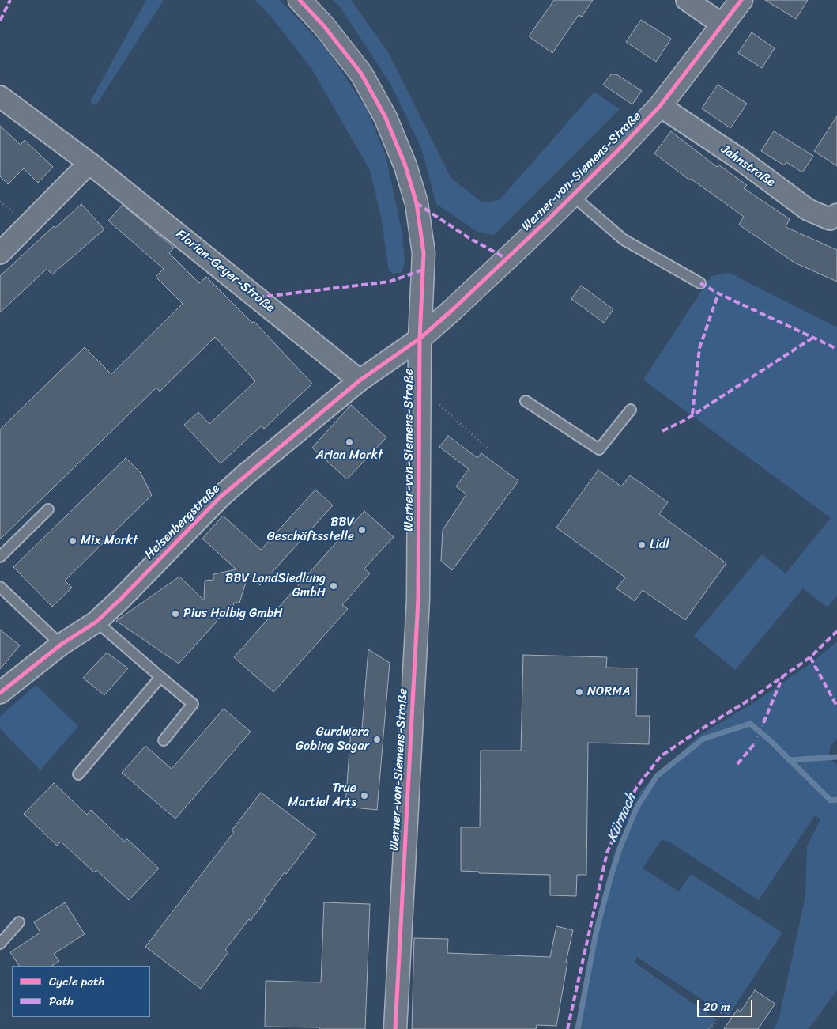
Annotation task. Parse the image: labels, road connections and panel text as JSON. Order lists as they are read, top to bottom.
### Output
{
  "streets": {
    "street": [
      "Jahnstraße",
      "Werner-von-Siemens-Straße",
      "Florian-Geyer-Straße",
      "Heisenbergstraße"
    ]
  },
  "crossings": [
    ["Jahnstraße", "Werner-von-Siemens-Straße"],
    ["Werner-von-Siemens-Straße", "Heisenbergstraße"],
    ["Florian-Geyer-Straße", "Heisenbergstraße"]
  ],
  "water": ["Kürnach"],
  "places": [
    "Arian Markt",
    "BBV Geschäftsstelle",
    "Mix Markt",
    "Lidl",
    "BBV LandSiedlung GmbH",
    "Pius Halbig GmbH",
    "NORMA",
    "Gurdwara Gobing Sagar",
    "True Martial Arts"
  ],
  "legend": ["Cycle path", "Path"],
  "scale_bar": "20 m"
}
